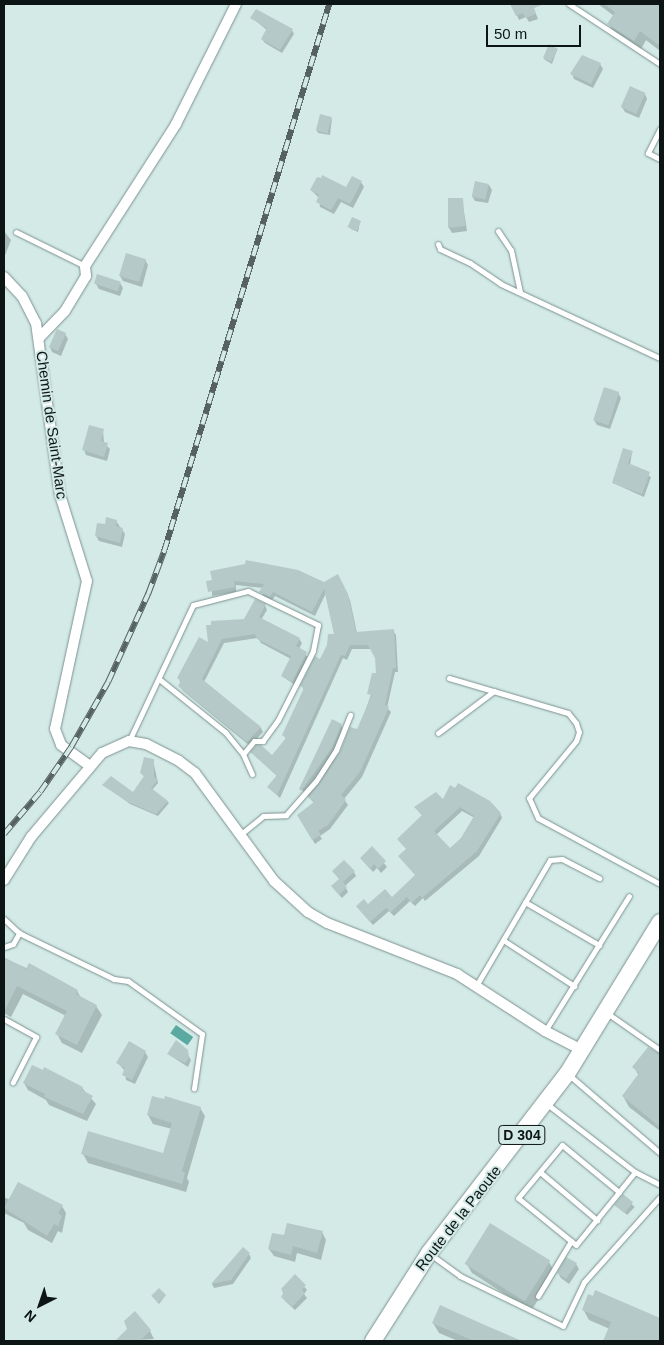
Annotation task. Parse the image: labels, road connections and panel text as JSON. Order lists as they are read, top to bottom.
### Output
{
  "streets": {
    "main road": ["D 304", "Route de la Paoute"],
    "street": ["Chemin de Saint-Marc"]
  },
  "scale_bar": "50 m",
  "north": "bottom left"
}
